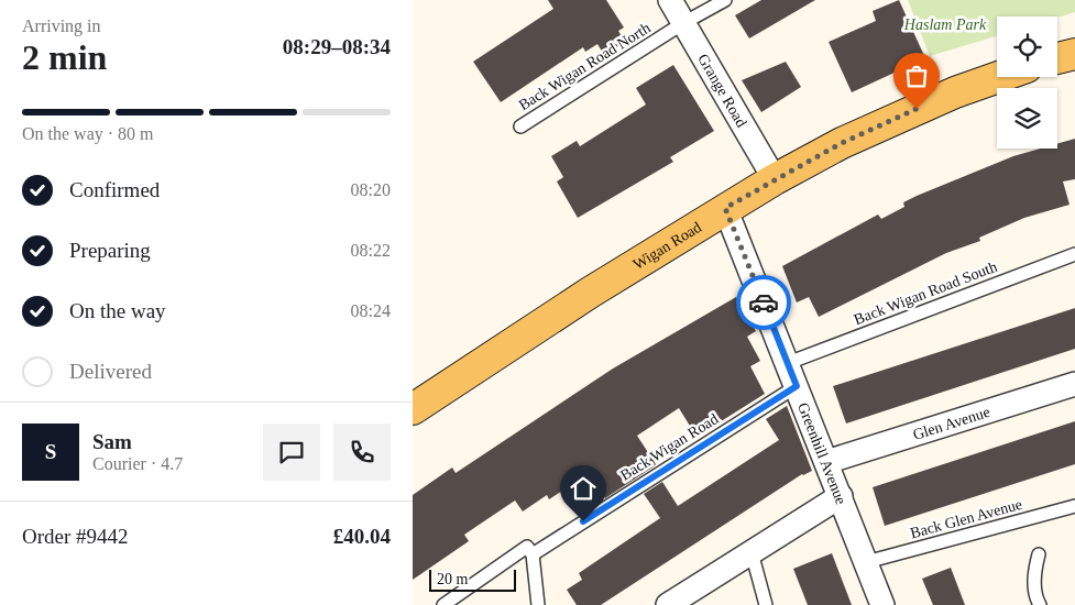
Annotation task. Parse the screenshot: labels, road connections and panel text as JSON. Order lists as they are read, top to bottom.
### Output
{
  "streets": {
    "main road": ["Wigan Road"],
    "street": ["Grange Road", "Glen Avenue", "Greenhill Avenue"],
    "lane": [
      "Back Wigan Road North",
      "Back Wigan Road South",
      "Back Wigan Road",
      "Back Glen Avenue"
    ]
  },
  "crossings": [
    ["Back Wigan Road North", "Grange Road"],
    ["Grange Road", "Wigan Road"],
    ["Wigan Road", "Greenhill Avenue"],
    ["Back Wigan Road South", "Greenhill Avenue"],
    ["Glen Avenue", "Greenhill Avenue"],
    ["Back Wigan Road", "Greenhill Avenue"],
    ["Greenhill Avenue", "Back Glen Avenue"]
  ],
  "parks": ["Haslam Park"],
  "scale_bar": "20 m",
  "page": {
    "heading": ["2 min", "Arriving in", "08:29–08:34"],
    "panel": [
      "Sam",
      "Courier · 4.7",
      "Order #9442",
      "£40.04"
    ],
    "bar": "On the way · 80 m",
    "list": [
      ["Confirmed", "08:20"],
      ["Preparing", "08:22"],
      ["On the way", "08:24"],
      "Delivered"
    ],
    "round": "S",
    "scale": "20 m"
  }
}
